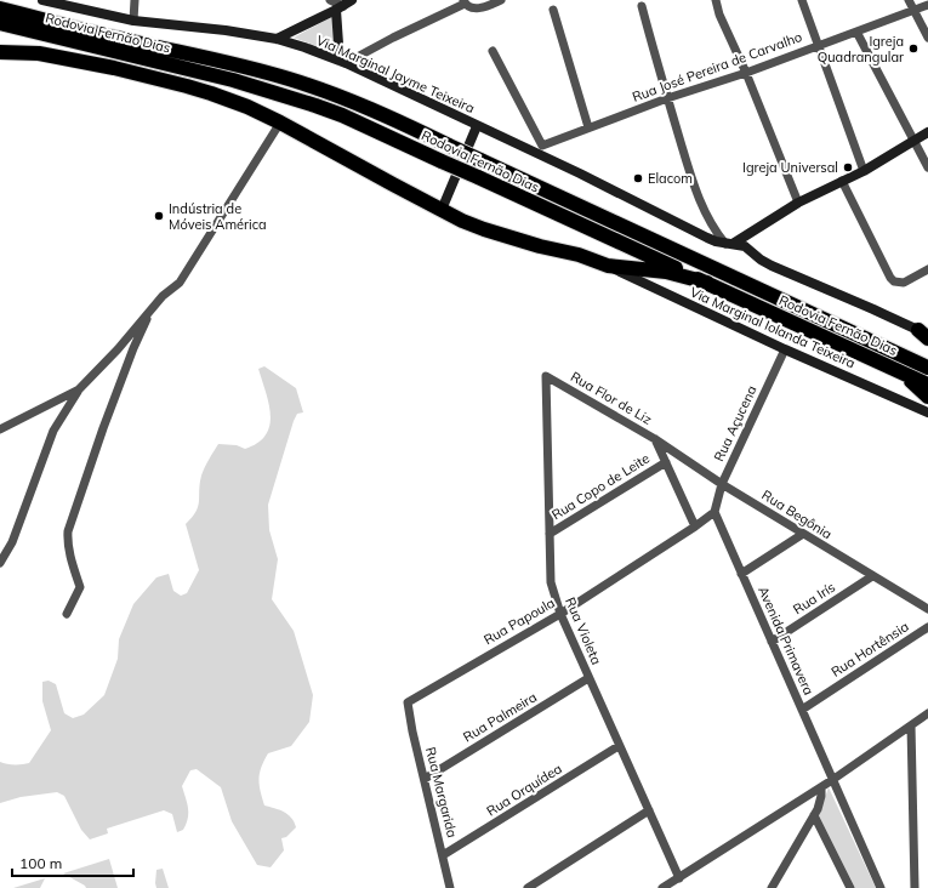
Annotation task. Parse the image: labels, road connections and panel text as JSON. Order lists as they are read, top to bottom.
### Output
{
  "streets": {
    "highway": ["Rodovia Fernão Dias"],
    "main road": ["Via Marginal Jayme Teixeira", "Via Marginal Iolanda Teixeira"],
    "street": [
      "Rua José Pereira de Carvalho",
      "Rua Flor de Liz",
      "Rua Açucena",
      "Rua Copo de Leite",
      "Rua Begônia",
      "Rua Irís",
      "Rua Papoula",
      "Rua Violeta",
      "Avenida Primavera",
      "Rua Hortênsia",
      "Rua Palmeira",
      "Rua Orquídea",
      "Rua Margarida"
    ]
  },
  "crossings": [
    ["Via Marginal Iolanda Teixeira", "Rua Açucena"],
    ["Rua Flor de Liz", "Rua Copo de Leite"],
    ["Rua Flor de Liz", "Rua Begônia"],
    ["Rua Flor de Liz", "Rua Papoula"],
    ["Rua Flor de Liz", "Rua Violeta"],
    ["Rua Açucena", "Rua Begônia"],
    ["Rua Açucena", "Rua Papoula"],
    ["Rua Açucena", "Avenida Primavera"],
    ["Rua Copo de Leite", "Rua Violeta"],
    ["Rua Begônia", "Rua Irís"],
    ["Rua Irís", "Avenida Primavera"],
    ["Rua Papoula", "Rua Violeta"],
    ["Rua Papoula", "Avenida Primavera"],
    ["Rua Papoula", "Rua Margarida"],
    ["Rua Violeta", "Rua Palmeira"],
    ["Rua Violeta", "Rua Orquídea"],
    ["Avenida Primavera", "Rua Hortênsia"],
    ["Rua Palmeira", "Rua Margarida"],
    ["Rua Orquídea", "Rua Margarida"]
  ],
  "places": [
    "Igreja Quadrangular",
    "Igreja Universal",
    "Elacom",
    "Indústria de Móveis América"
  ],
  "scale_bar": "100 m"
}
